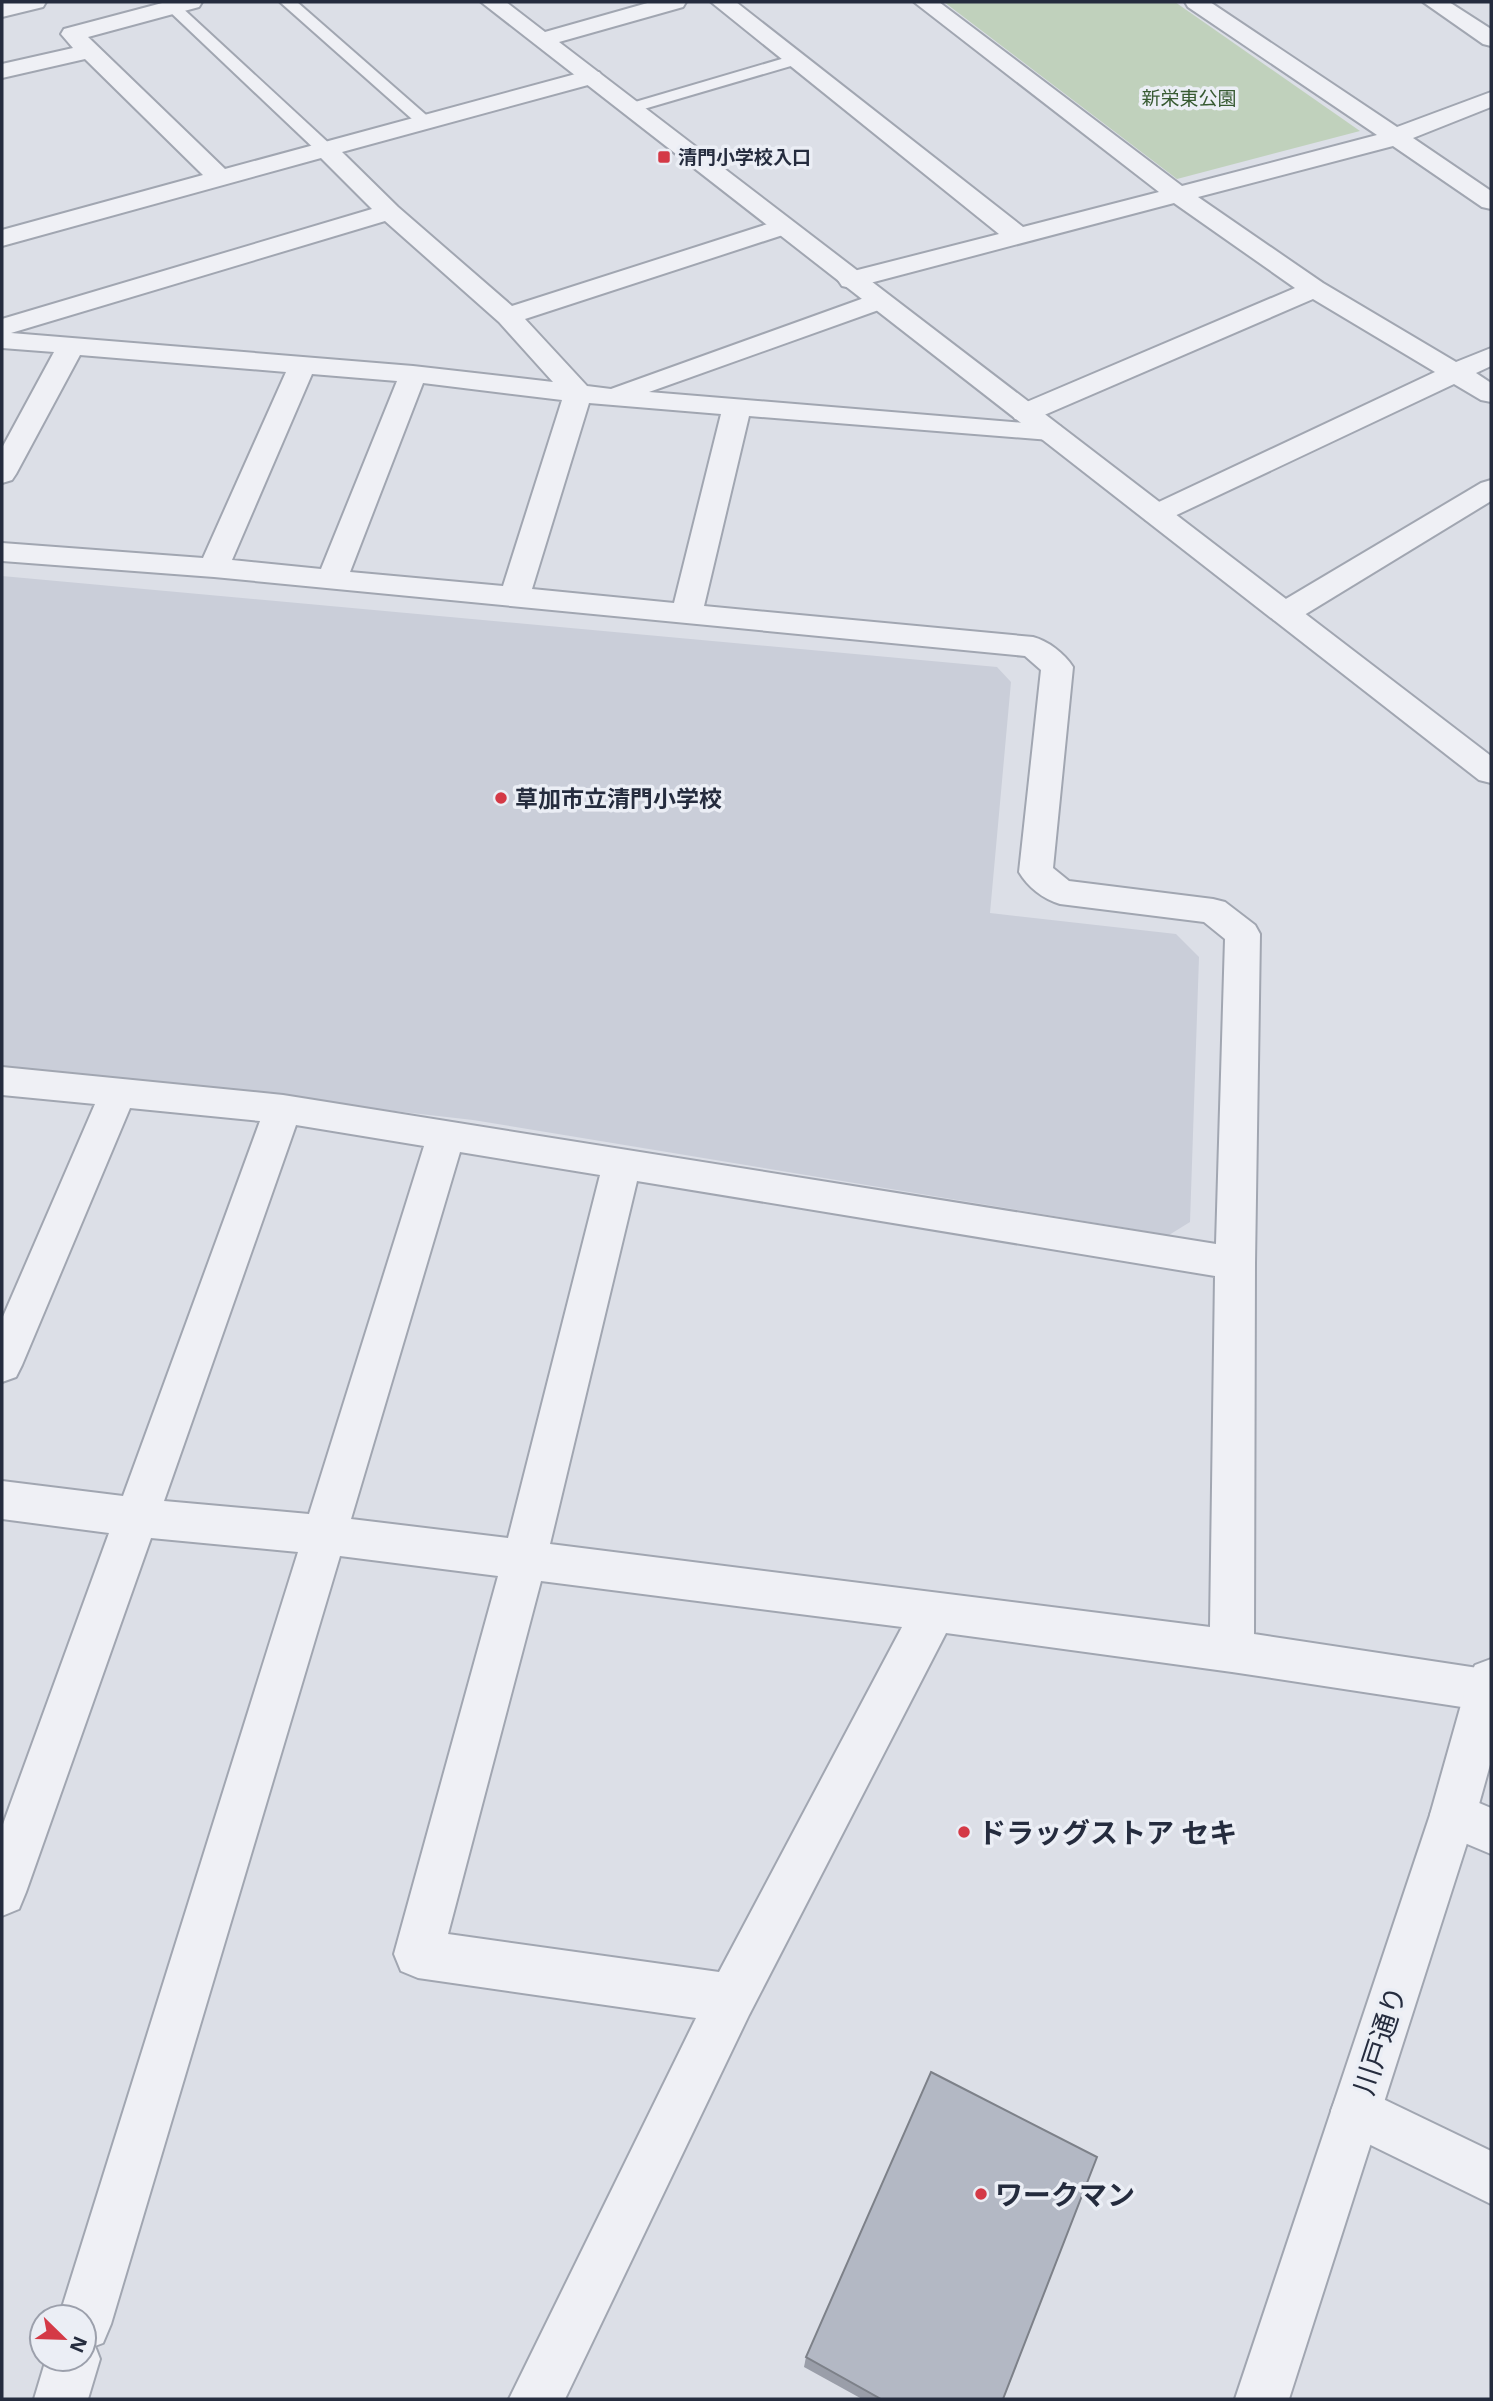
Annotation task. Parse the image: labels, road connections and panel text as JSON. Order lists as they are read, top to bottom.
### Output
{
  "streets": {
    "street": ["川戸通り"]
  },
  "parks": ["新栄東公園"],
  "places": {
    "transit": ["清門小学校入口"],
    "other": ["草加市立清門小学校", "ドラッグストア セキ", "ワークマン"]
  },
  "north": "bottom right"
}
